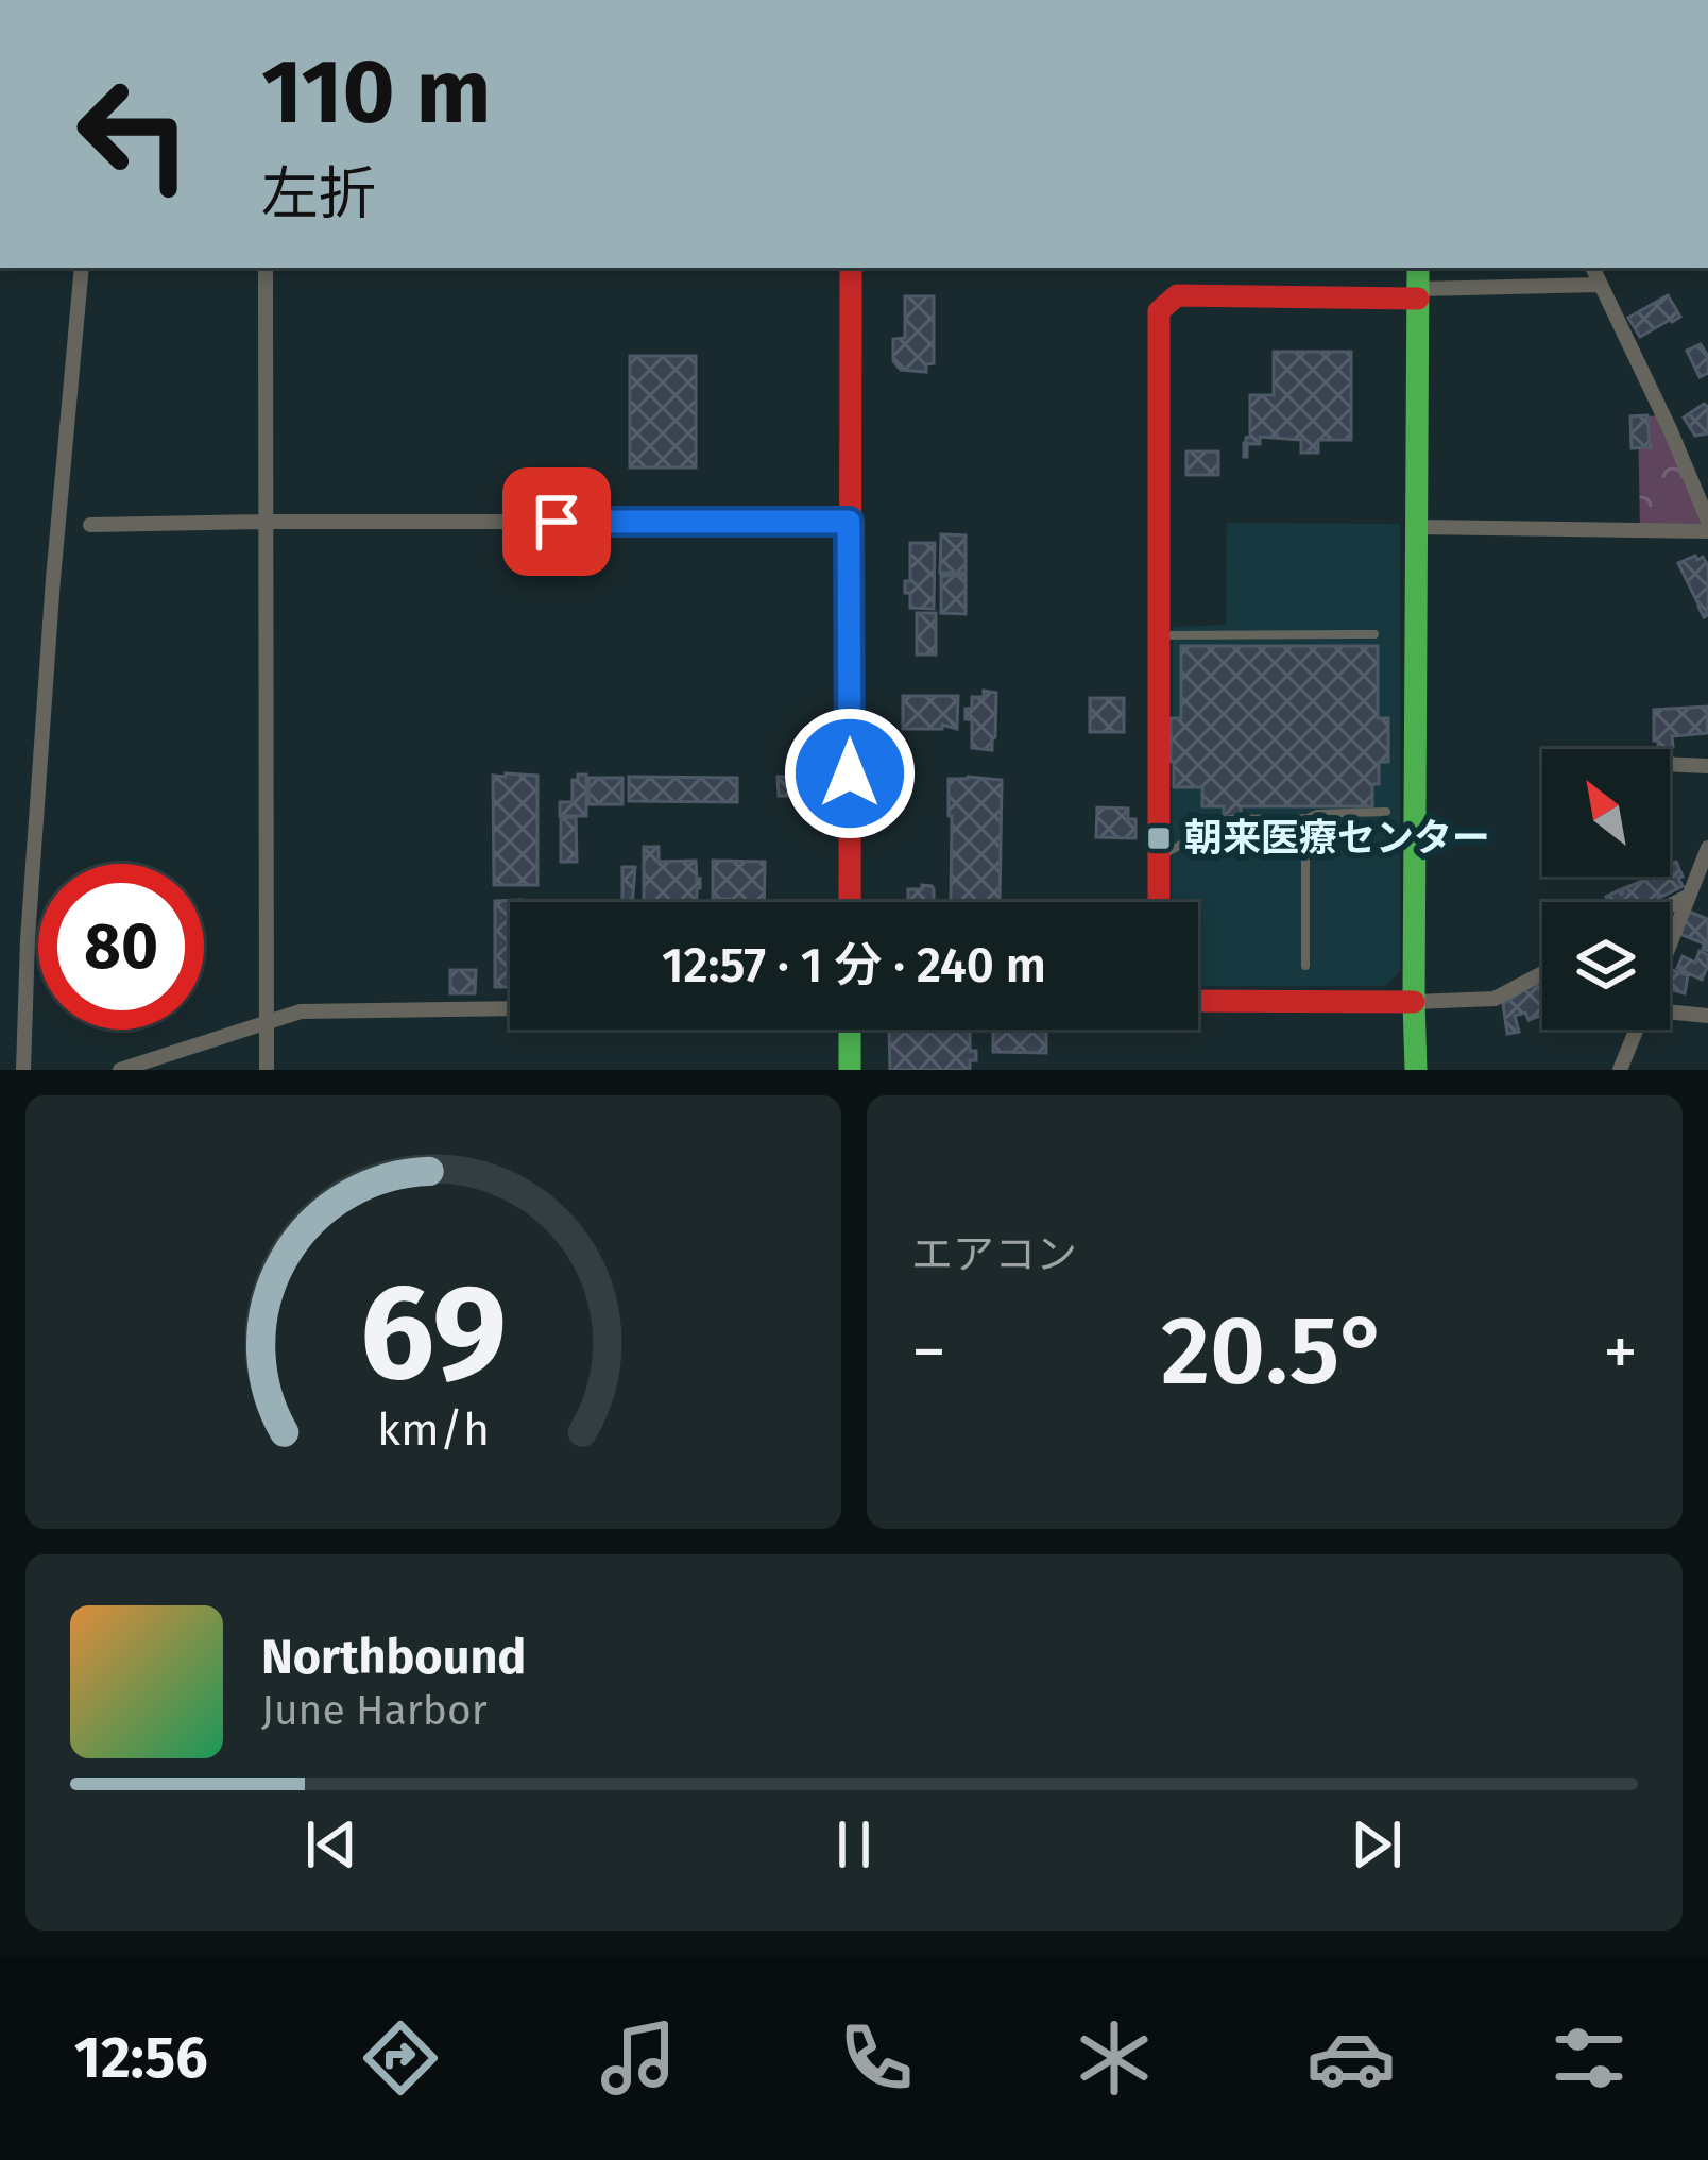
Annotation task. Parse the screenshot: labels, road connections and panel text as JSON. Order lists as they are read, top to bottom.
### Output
{
  "places": {
    "transit": ["朝来医療センター"]
  },
  "north": "top left",
  "page": {
    "turn": ["110 m", "左折"],
    "limit": "80",
    "trip": "12:57 · 1 分 · 240 m",
    "tile": "エアコン",
    "heat": ["−", "20.5°", "+"],
    "song": ["Northbound", "June Harbor"],
    "tabs": "12:56",
    "gauge": ["69", "km/h"]
  }
}
